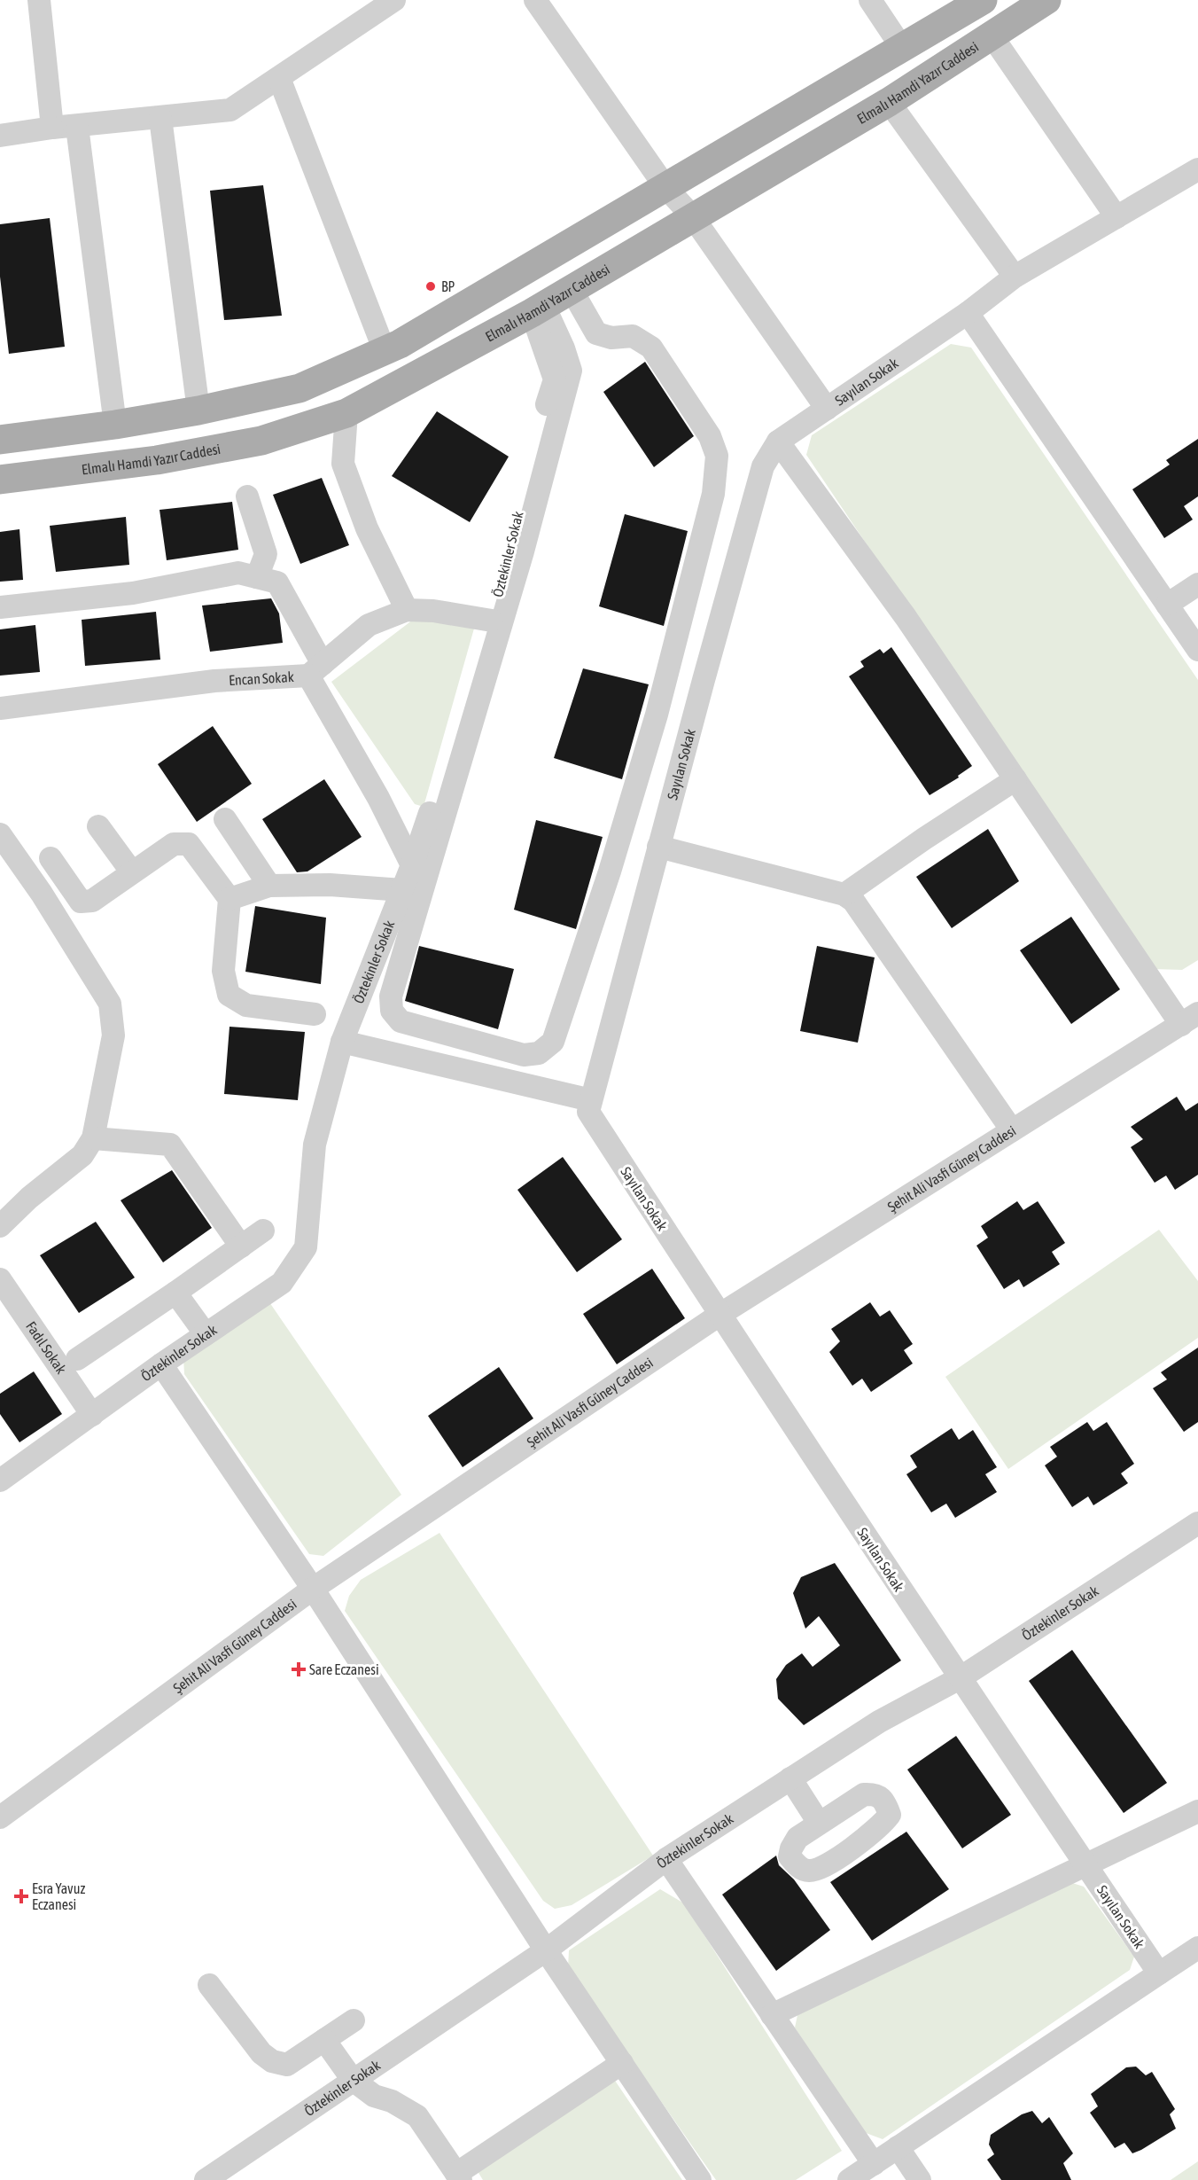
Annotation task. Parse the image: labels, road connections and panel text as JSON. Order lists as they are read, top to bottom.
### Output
{
  "streets": {
    "main road": ["Elmalı Hamdi Yazır Caddesi"],
    "street": [
      "Sayılan Sokak",
      "Öztekinler Sokak",
      "Encan Sokak",
      "Şehit Ali Vasfi Güney Caddesi",
      "Fadıl Sokak"
    ]
  },
  "crossings": [
    ["Elmalı Hamdi Yazır Caddesi", "Öztekinler Sokak"],
    ["Sayılan Sokak", "Öztekinler Sokak"],
    ["Sayılan Sokak", "Şehit Ali Vasfi Güney Caddesi"],
    ["Öztekinler Sokak", "Encan Sokak"],
    ["Öztekinler Sokak", "Fadıl Sokak"]
  ],
  "places": {
    "other": ["BP"],
    "health": ["Sare Eczanesi", "Esra Yavuz Eczanesi"]
  }
}
